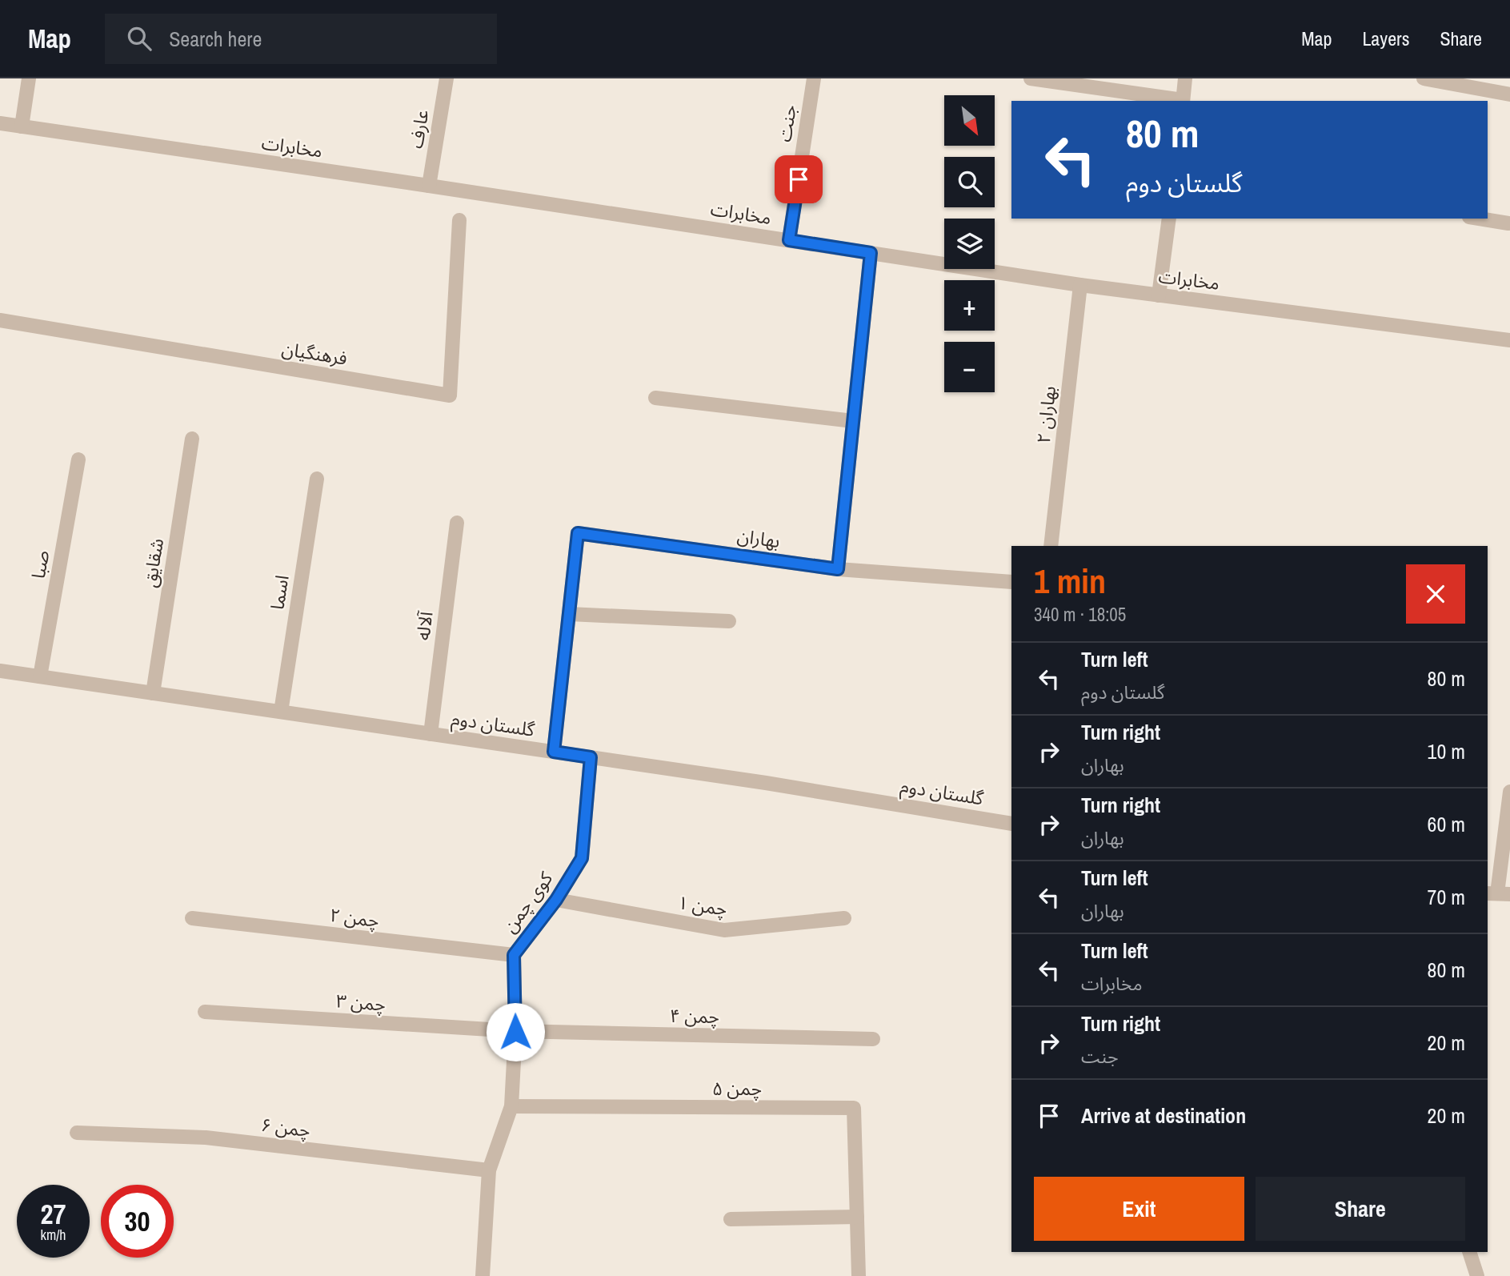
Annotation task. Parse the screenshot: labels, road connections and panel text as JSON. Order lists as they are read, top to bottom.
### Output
{
  "streets": {
    "street": [
      "جنت",
      "عارف",
      "مخابرات",
      "فرهنگیان",
      "بهاران ۲",
      "بهاران",
      "شقایق",
      "صبا",
      "اسما",
      "آلاله",
      "گلستان دوم",
      "کوی چمن",
      "چمن ۱",
      "چمن ۲",
      "چمن ۳",
      "چمن ۴",
      "چمن ۵",
      "چمن ۶"
    ]
  },
  "crossings": [
    ["جنت", "مخابرات"],
    ["عارف", "مخابرات"],
    ["مخابرات", "بهاران ۲"],
    ["بهاران", "گلستان دوم"],
    ["شقایق", "گلستان دوم"],
    ["صبا", "گلستان دوم"],
    ["اسما", "گلستان دوم"],
    ["آلاله", "گلستان دوم"],
    ["گلستان دوم", "کوی چمن"],
    ["کوی چمن", "چمن ۱"],
    ["کوی چمن", "چمن ۲"],
    ["کوی چمن", "چمن ۳"],
    ["کوی چمن", "چمن ۴"],
    ["کوی چمن", "چمن ۵"],
    ["کوی چمن", "چمن ۶"],
    ["چمن ۳", "چمن ۴"]
  ],
  "north": "bottom right",
  "page": {
    "header": "Map",
    "search": "Search here",
    "nav": ["Map", "Layers", "Share"],
    "map_buttons": ["+", "−"],
    "turn": ["80 m", "گلستان دوم"],
    "heading": ["1 min", "340 m · 18:05"],
    "list": [
      {
        "name": "Turn left",
        "note": "گلستان دوم",
        "value": "80 m"
      },
      {
        "name": "Turn right",
        "note": "بهاران",
        "value": "10 m"
      },
      {
        "name": "Turn right",
        "note": "بهاران",
        "value": "60 m"
      },
      {
        "name": "Turn left",
        "note": "بهاران",
        "value": "70 m"
      },
      {
        "name": "Turn left",
        "note": "مخابرات",
        "value": "80 m"
      },
      {
        "name": "Turn right",
        "note": "جنت",
        "value": "20 m"
      },
      {
        "name": "Arrive at destination",
        "value": "20 m"
      }
    ],
    "buttons": ["Exit", "Share"],
    "speed": "27 km/h",
    "limit": "30"
  }
}
